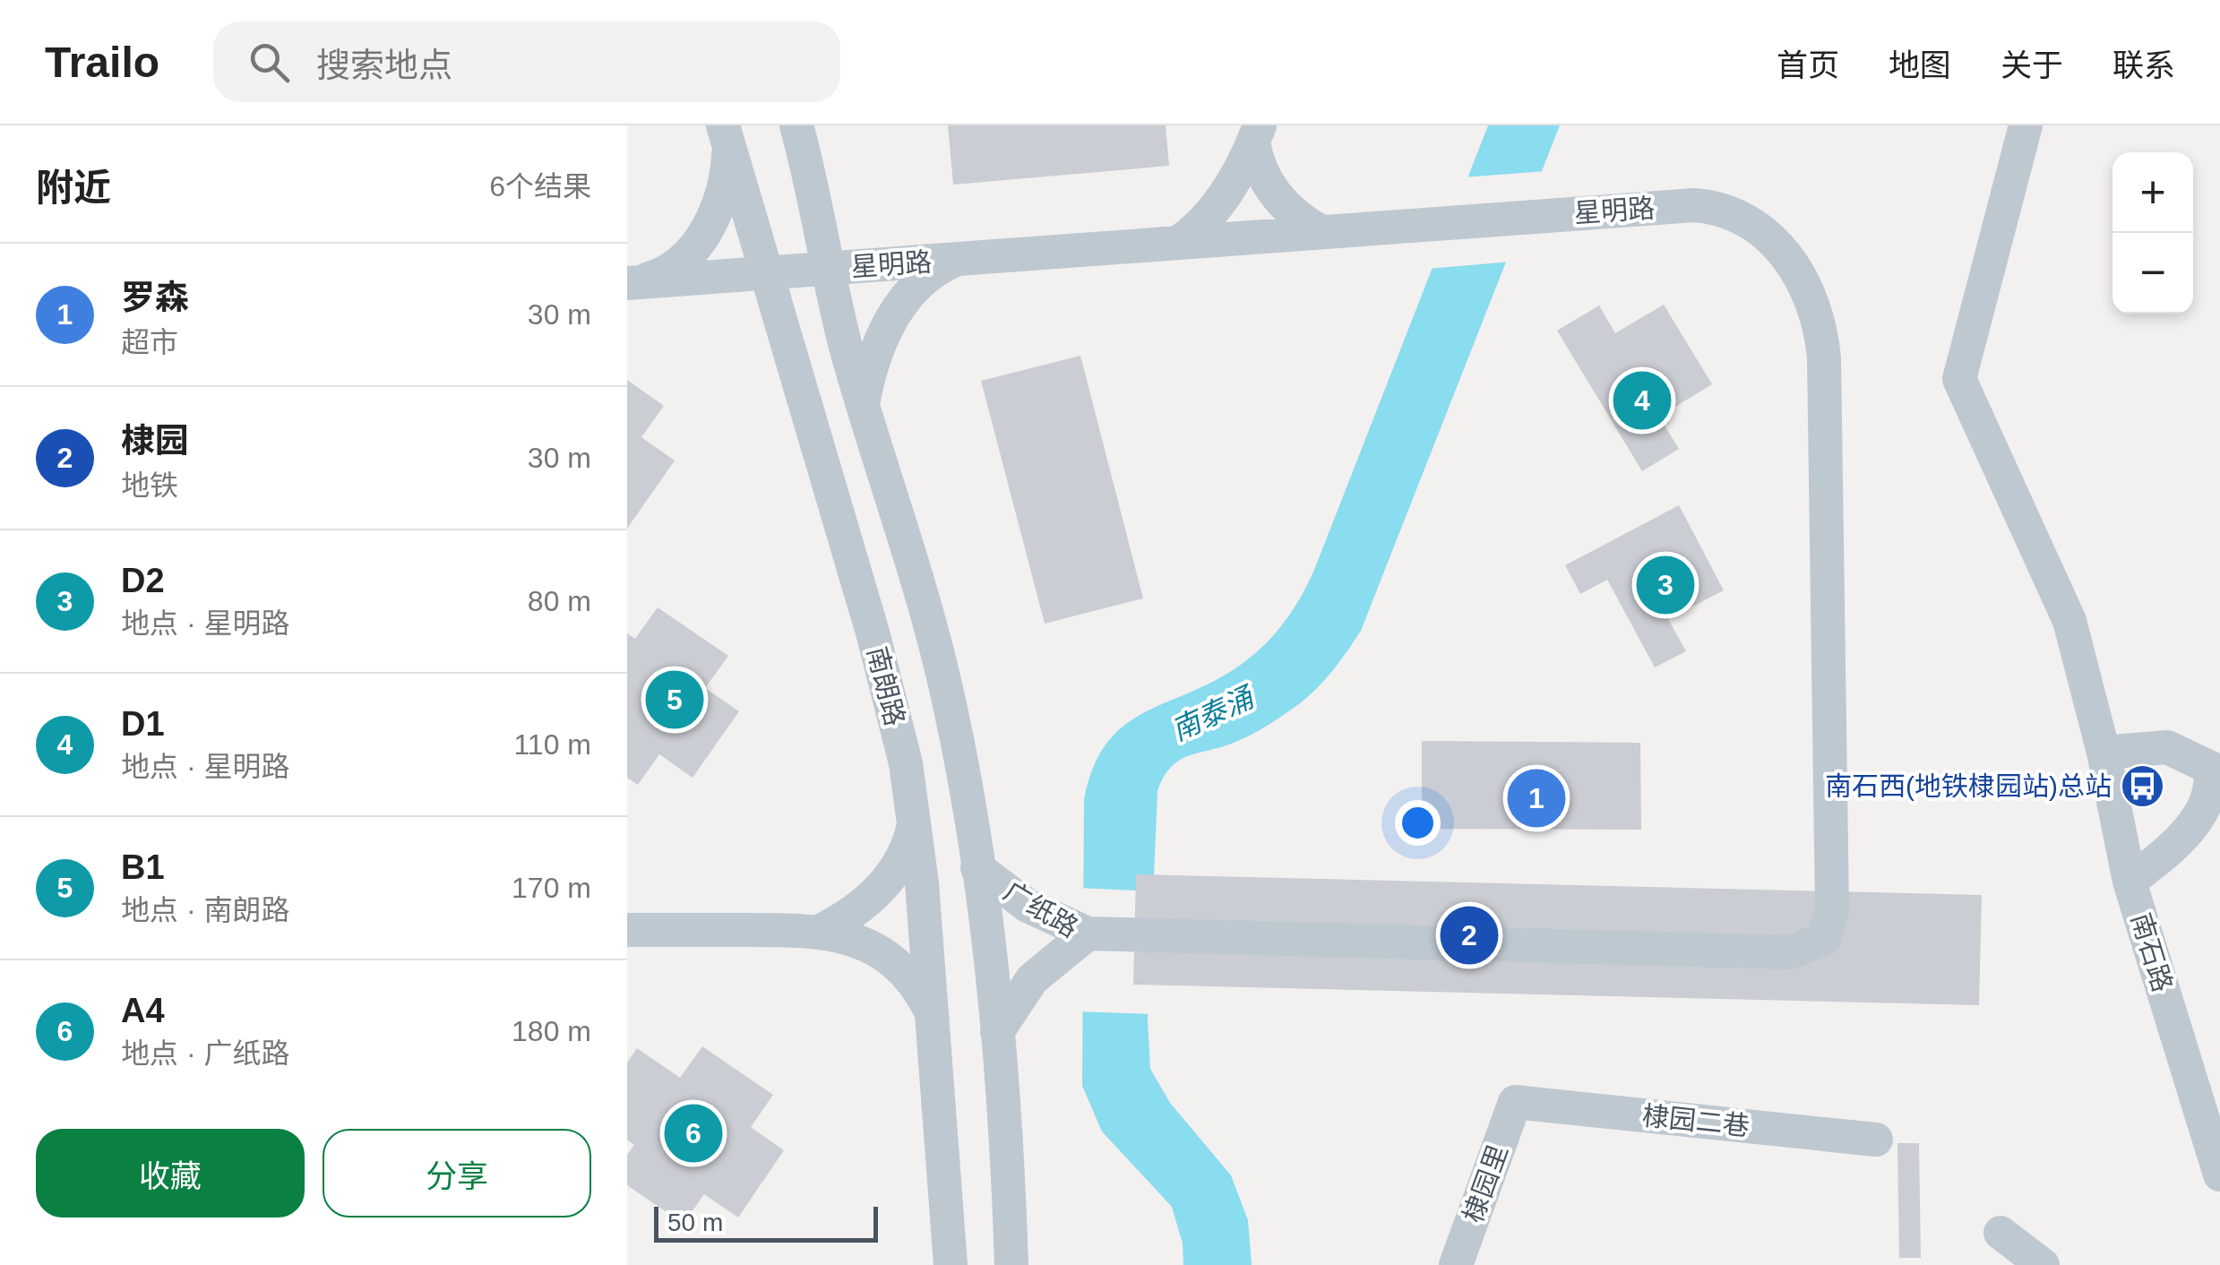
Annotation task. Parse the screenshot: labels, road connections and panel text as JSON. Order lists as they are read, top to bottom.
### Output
{
  "streets": {
    "street": [
      "星明路",
      "南朗路",
      "广纸路",
      "南石路",
      "棣园二巷",
      "棣园里"
    ]
  },
  "crossings": [
    ["星明路", "南朗路"],
    ["星明路", "广纸路"],
    ["棣园二巷", "棣园里"]
  ],
  "water": ["南泰涌"],
  "places": {
    "bus stop": ["南石西(地铁棣园站)总站"]
  },
  "scale_bar": "50 m",
  "page": {
    "header": "Trailo",
    "search": "搜索地点",
    "nav": [
      "首页",
      "地图",
      "关于",
      "联系"
    ],
    "heading": ["附近", "6个结果"],
    "map_buttons": ["+", "−"],
    "list": [
      {
        "mark": "1",
        "name": "罗森",
        "note": "超市",
        "value": "30 m"
      },
      {
        "mark": "2",
        "name": "棣园",
        "note": "地铁",
        "value": "30 m"
      },
      {
        "mark": "3",
        "name": "D2",
        "note": "地点 · 星明路",
        "value": "80 m"
      },
      {
        "mark": "4",
        "name": "D1",
        "note": "地点 · 星明路",
        "value": "110 m"
      },
      {
        "mark": "5",
        "name": "B1",
        "note": "地点 · 南朗路",
        "value": "170 m"
      },
      {
        "mark": "6",
        "name": "A4",
        "note": "地点 · 广纸路",
        "value": "180 m"
      }
    ],
    "pins": [
      "4",
      "3",
      "5",
      "1",
      "2",
      "6"
    ],
    "buttons": ["收藏", "分享"],
    "scale": "50 m"
  }
}
